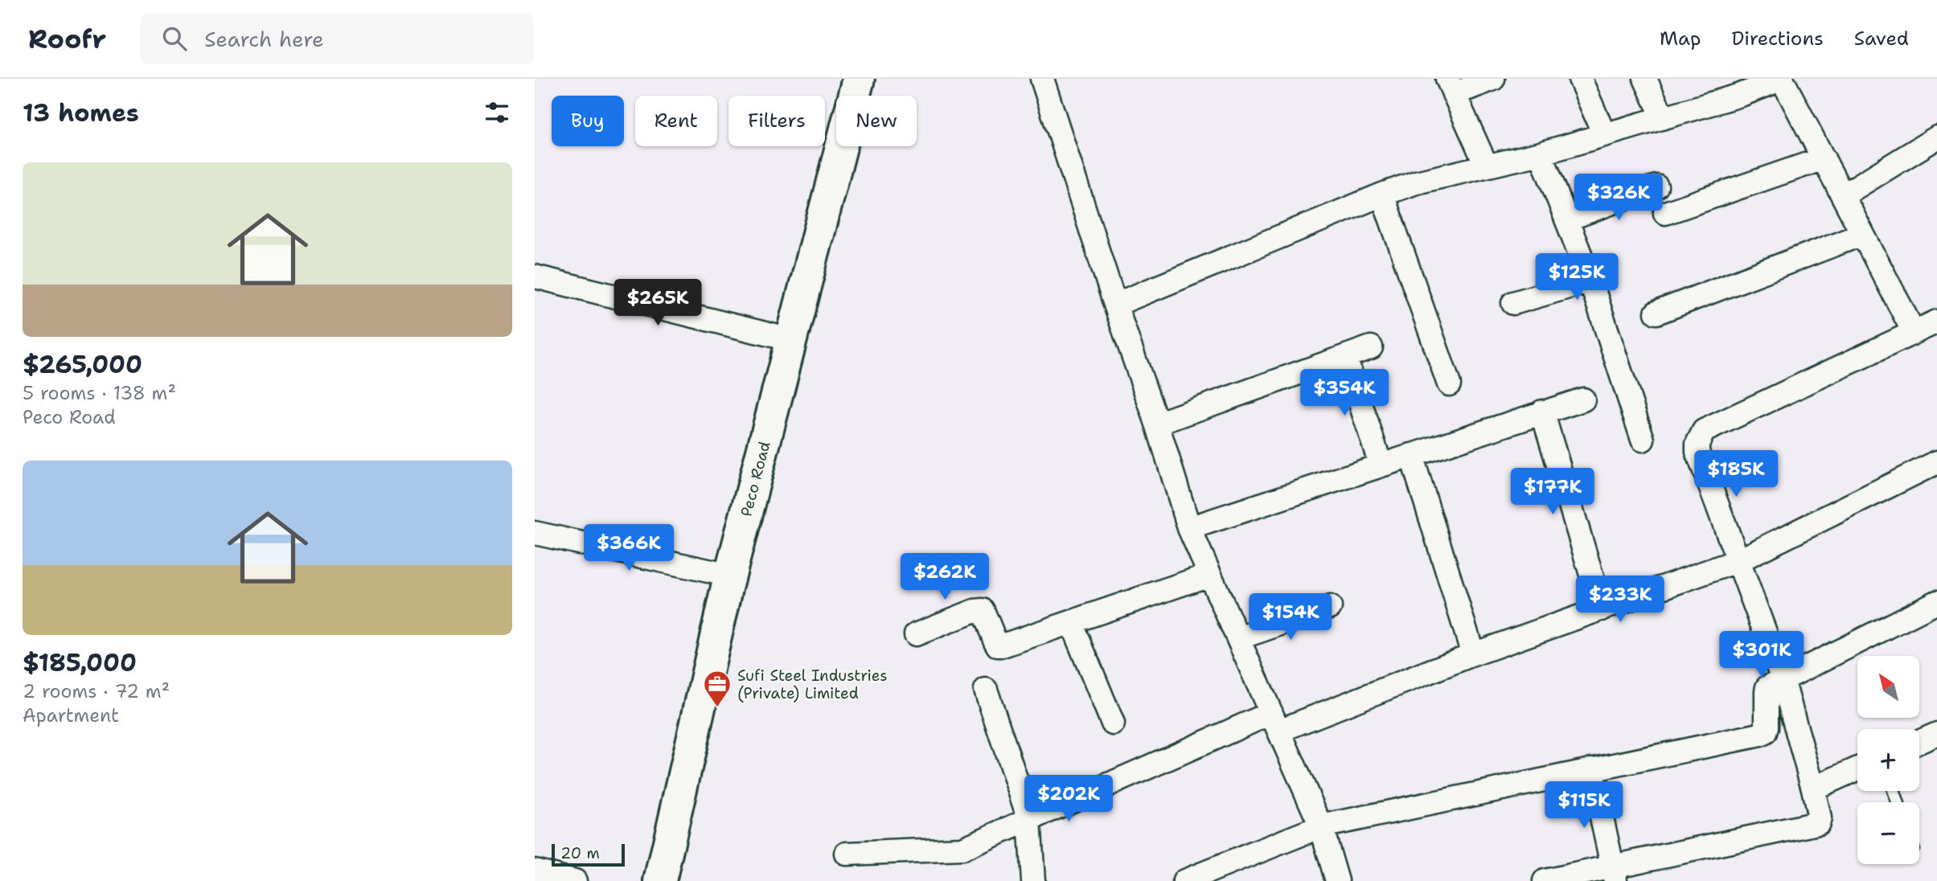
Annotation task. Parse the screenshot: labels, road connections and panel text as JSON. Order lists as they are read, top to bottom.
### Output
{
  "streets": {
    "street": ["Peco Road"]
  },
  "places": {
    "office": ["Sufi Steel Industries (Private) Limited"]
  },
  "scale_bar": "20 m",
  "north": "top left",
  "page": {
    "header": "Roofr",
    "search": "Search here",
    "nav": ["Map", "Directions", "Saved"],
    "heading": "13 homes",
    "chip": [
      "Buy",
      "Rent",
      "Filters",
      "New"
    ],
    "list": [
      {
        "name": "$265,000",
        "note": "5 rooms · 138 m² · Peco Road"
      },
      {
        "name": "$185,000",
        "note": "2 rooms · 72 m² · Apartment"
      }
    ],
    "price": [
      "$326K",
      "$125K",
      "$265K",
      "$354K",
      "$185K",
      "$177K",
      "$366K",
      "$262K",
      "$233K",
      "$154K",
      "$301K",
      "$202K",
      "$115K"
    ],
    "map_buttons": ["+", "−"],
    "scale": "20 m"
  }
}
